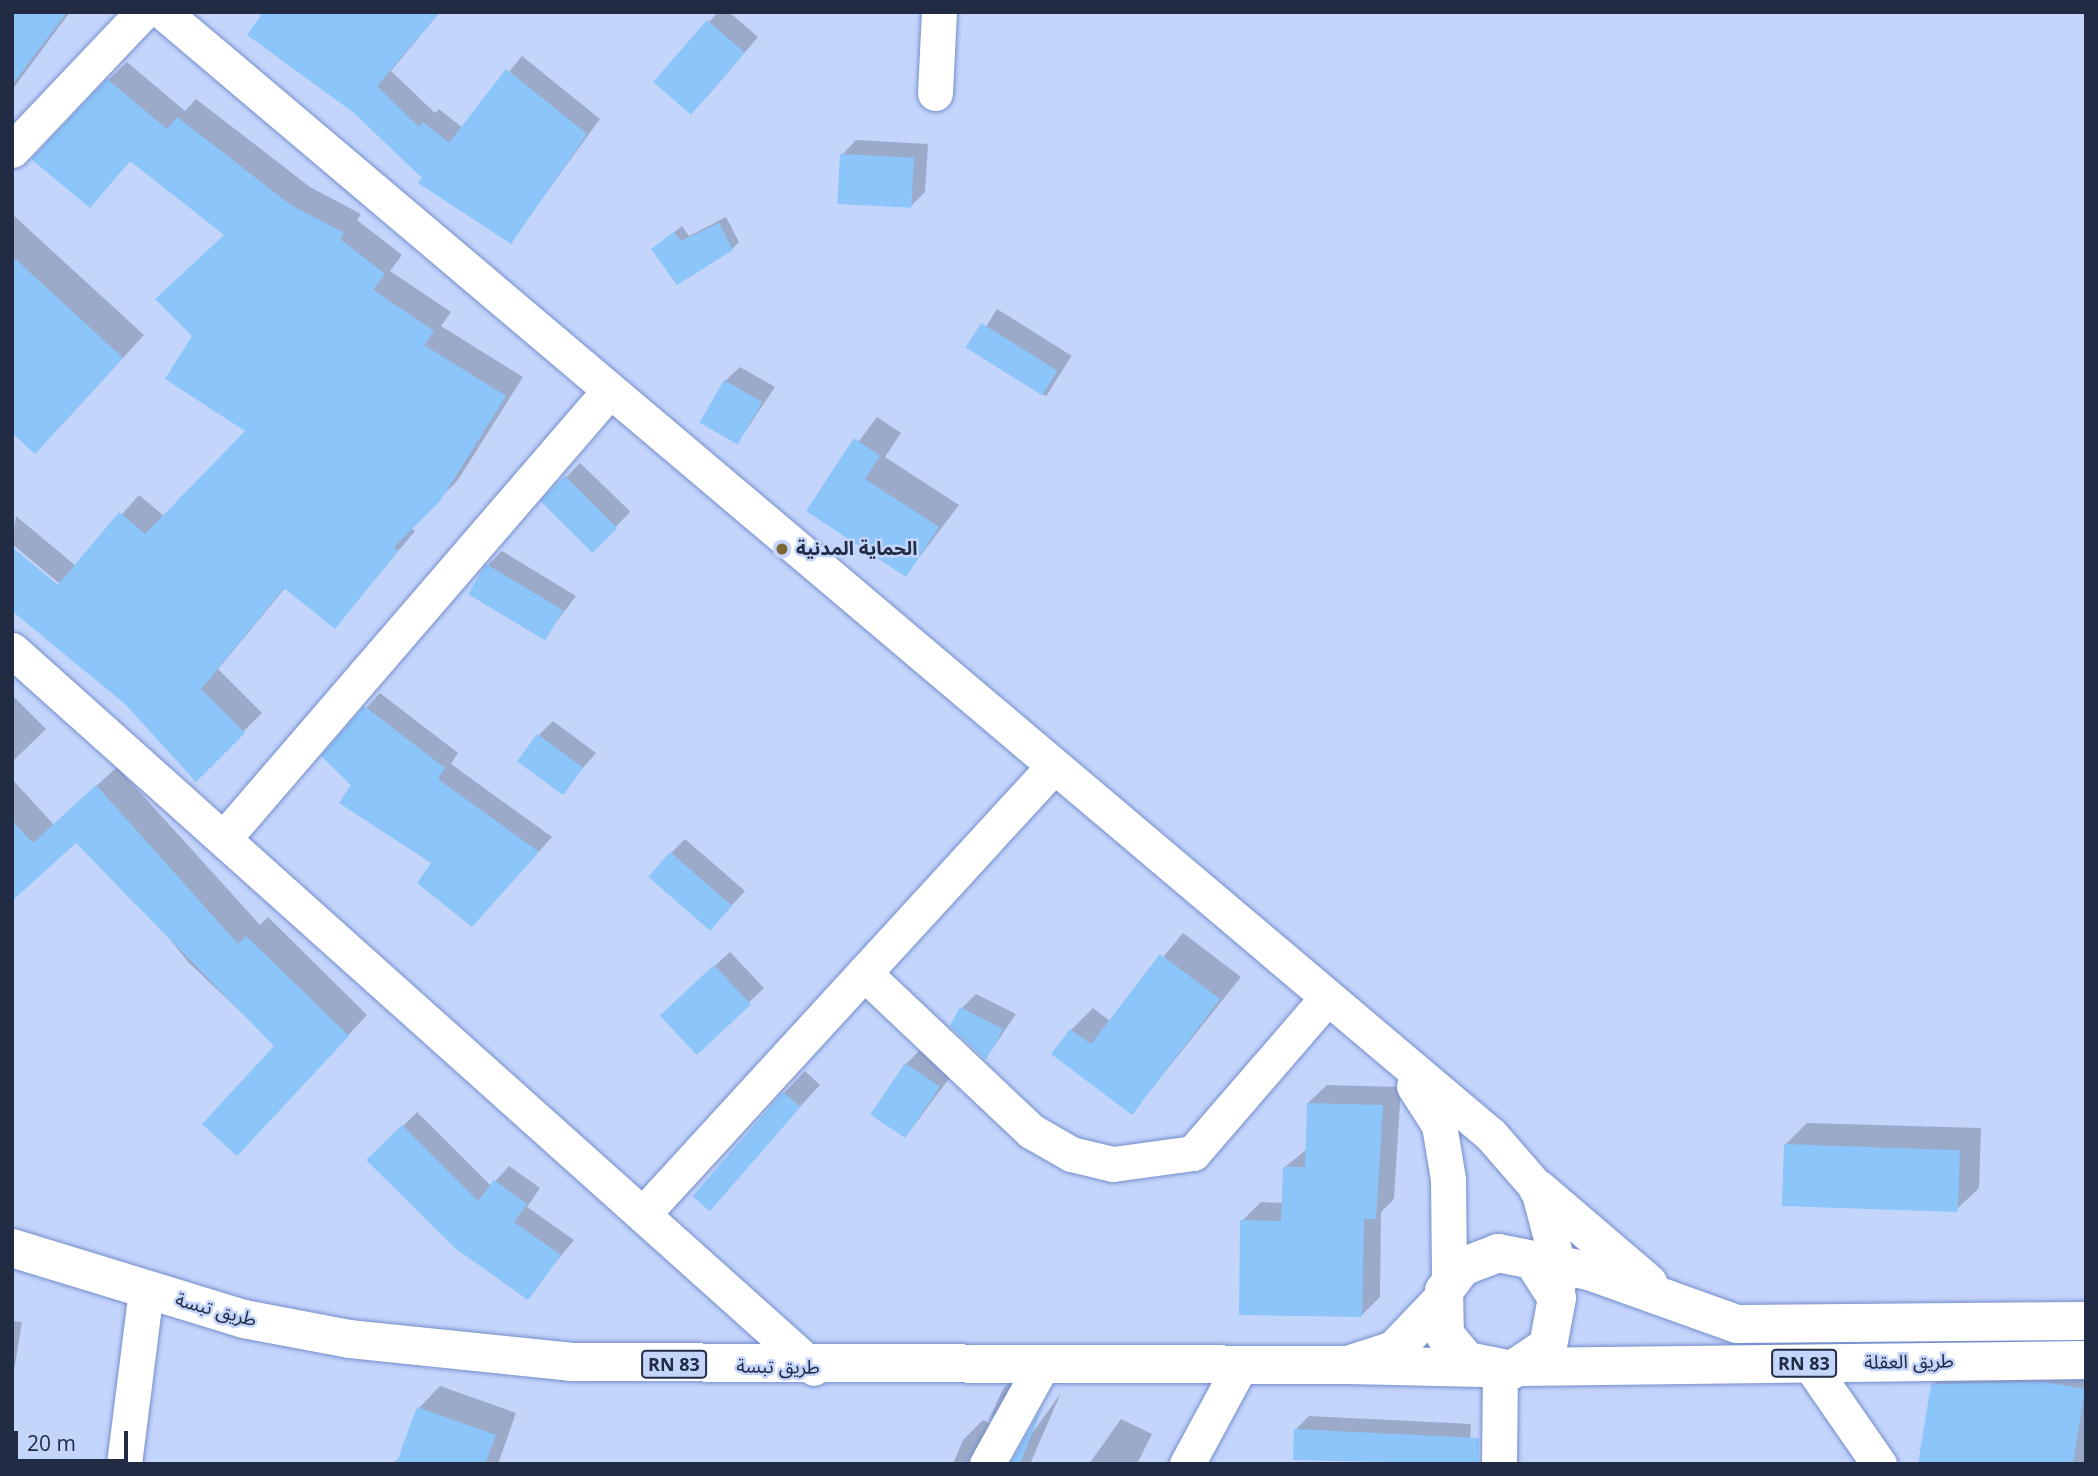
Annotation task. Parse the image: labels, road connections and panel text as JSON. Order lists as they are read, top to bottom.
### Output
{
  "streets": {
    "main road": ["طريق تبسة", "طريق العقلة", "RN 83"]
  },
  "crossings": [
    ["طريق تبسة", "RN 83"],
    ["طريق العقلة", "RN 83"]
  ],
  "places": ["الحماية المدنية"],
  "scale_bar": "20 m"
}
